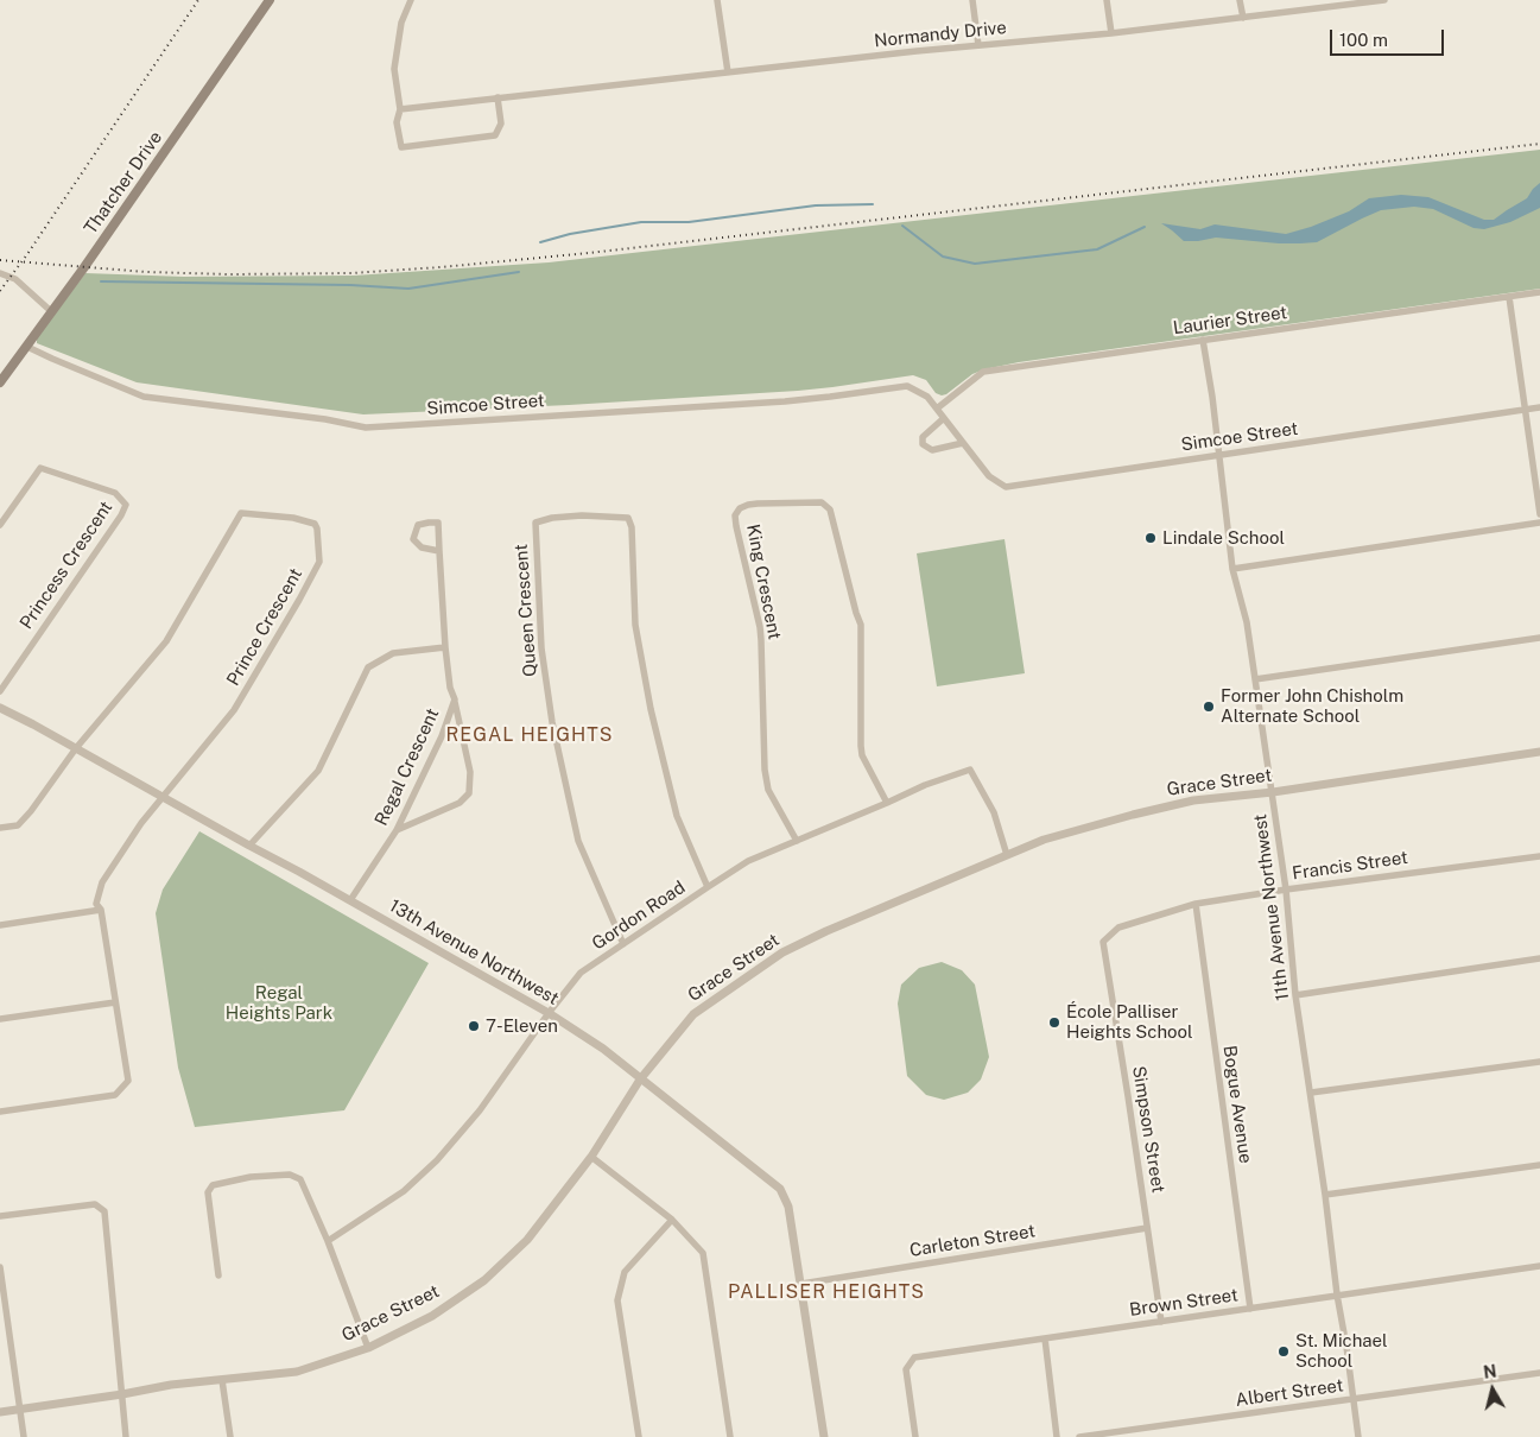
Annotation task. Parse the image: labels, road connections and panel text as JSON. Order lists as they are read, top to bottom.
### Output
{
  "streets": {
    "main road": ["Thatcher Drive"],
    "street": [
      "Normandy Drive",
      "Laurier Street",
      "Simcoe Street",
      "Princess Crescent",
      "King Crescent",
      "Queen Crescent",
      "Prince Crescent",
      "Regal Crescent",
      "Grace Street",
      "Francis Street",
      "11th Avenue Northwest",
      "Gordon Road",
      "13th Avenue Northwest",
      "Bogue Avenue",
      "Simpson Street",
      "Carleton Street",
      "Brown Street",
      "Albert Street"
    ]
  },
  "crossings": [
    ["Thatcher Drive", "Simcoe Street"],
    ["Laurier Street", "Simcoe Street"],
    ["Laurier Street", "11th Avenue Northwest"],
    ["Simcoe Street", "11th Avenue Northwest"],
    ["King Crescent", "Gordon Road"],
    ["Queen Crescent", "Gordon Road"],
    ["Prince Crescent", "13th Avenue Northwest"],
    ["Regal Crescent", "13th Avenue Northwest"],
    ["Grace Street", "11th Avenue Northwest"],
    ["Grace Street", "Gordon Road"],
    ["Grace Street", "13th Avenue Northwest"],
    ["Francis Street", "11th Avenue Northwest"],
    ["Francis Street", "Bogue Avenue"],
    ["Francis Street", "Simpson Street"],
    ["11th Avenue Northwest", "Brown Street"],
    ["11th Avenue Northwest", "Albert Street"],
    ["Gordon Road", "13th Avenue Northwest"],
    ["13th Avenue Northwest", "Carleton Street"],
    ["Bogue Avenue", "Brown Street"],
    ["Simpson Street", "Carleton Street"],
    ["Simpson Street", "Brown Street"]
  ],
  "districts": ["REGAL HEIGHTS", "PALLISER HEIGHTS"],
  "parks": ["Regal Heights Park"],
  "places": [
    "Lindale School",
    "Former John Chisholm Alternate School",
    "École Palliser Heights School",
    "7-Eleven",
    "St. Michael School"
  ],
  "scale_bar": "100 m",
  "north": "top"
}
